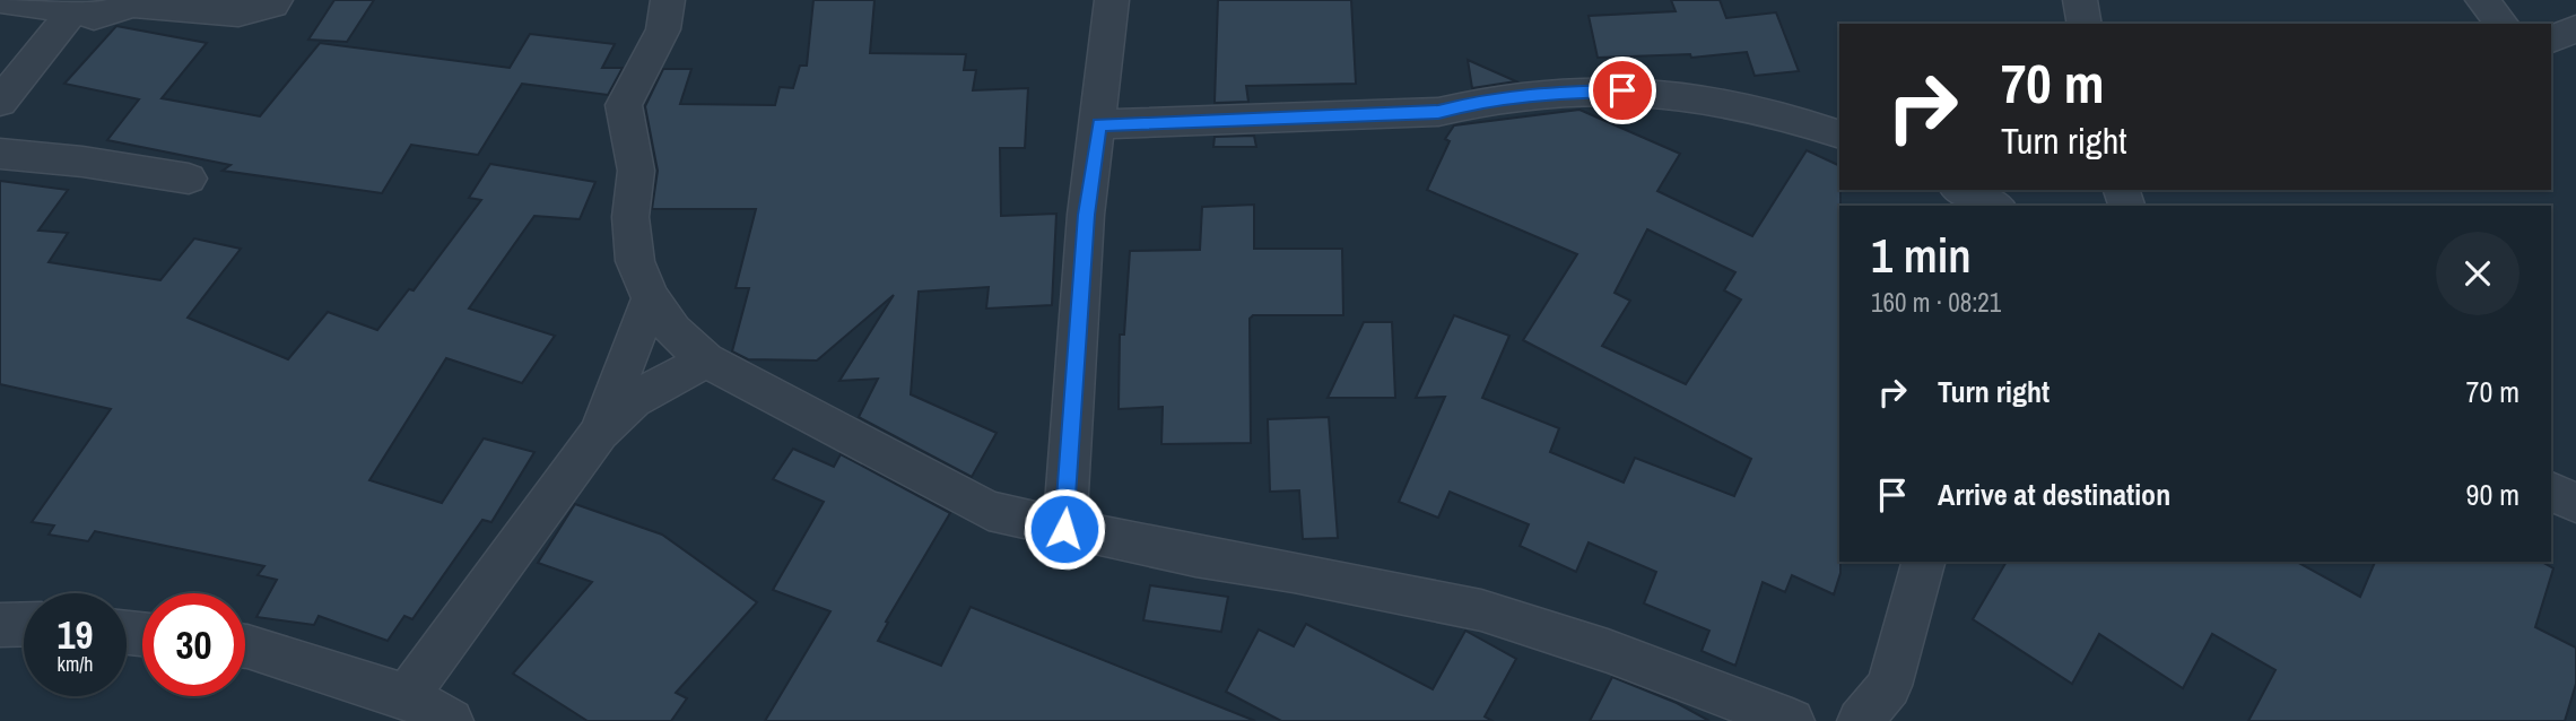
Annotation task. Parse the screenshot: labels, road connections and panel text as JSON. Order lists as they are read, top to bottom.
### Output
{
  "page": {
    "turn": ["70 m", "Turn right"],
    "heading": ["1 min", "160 m · 08:21"],
    "list": [
      {
        "name": "Turn right",
        "value": "70 m"
      },
      {
        "name": "Arrive at destination",
        "value": "90 m"
      }
    ],
    "speed": "19 km/h",
    "limit": "30"
  }
}
